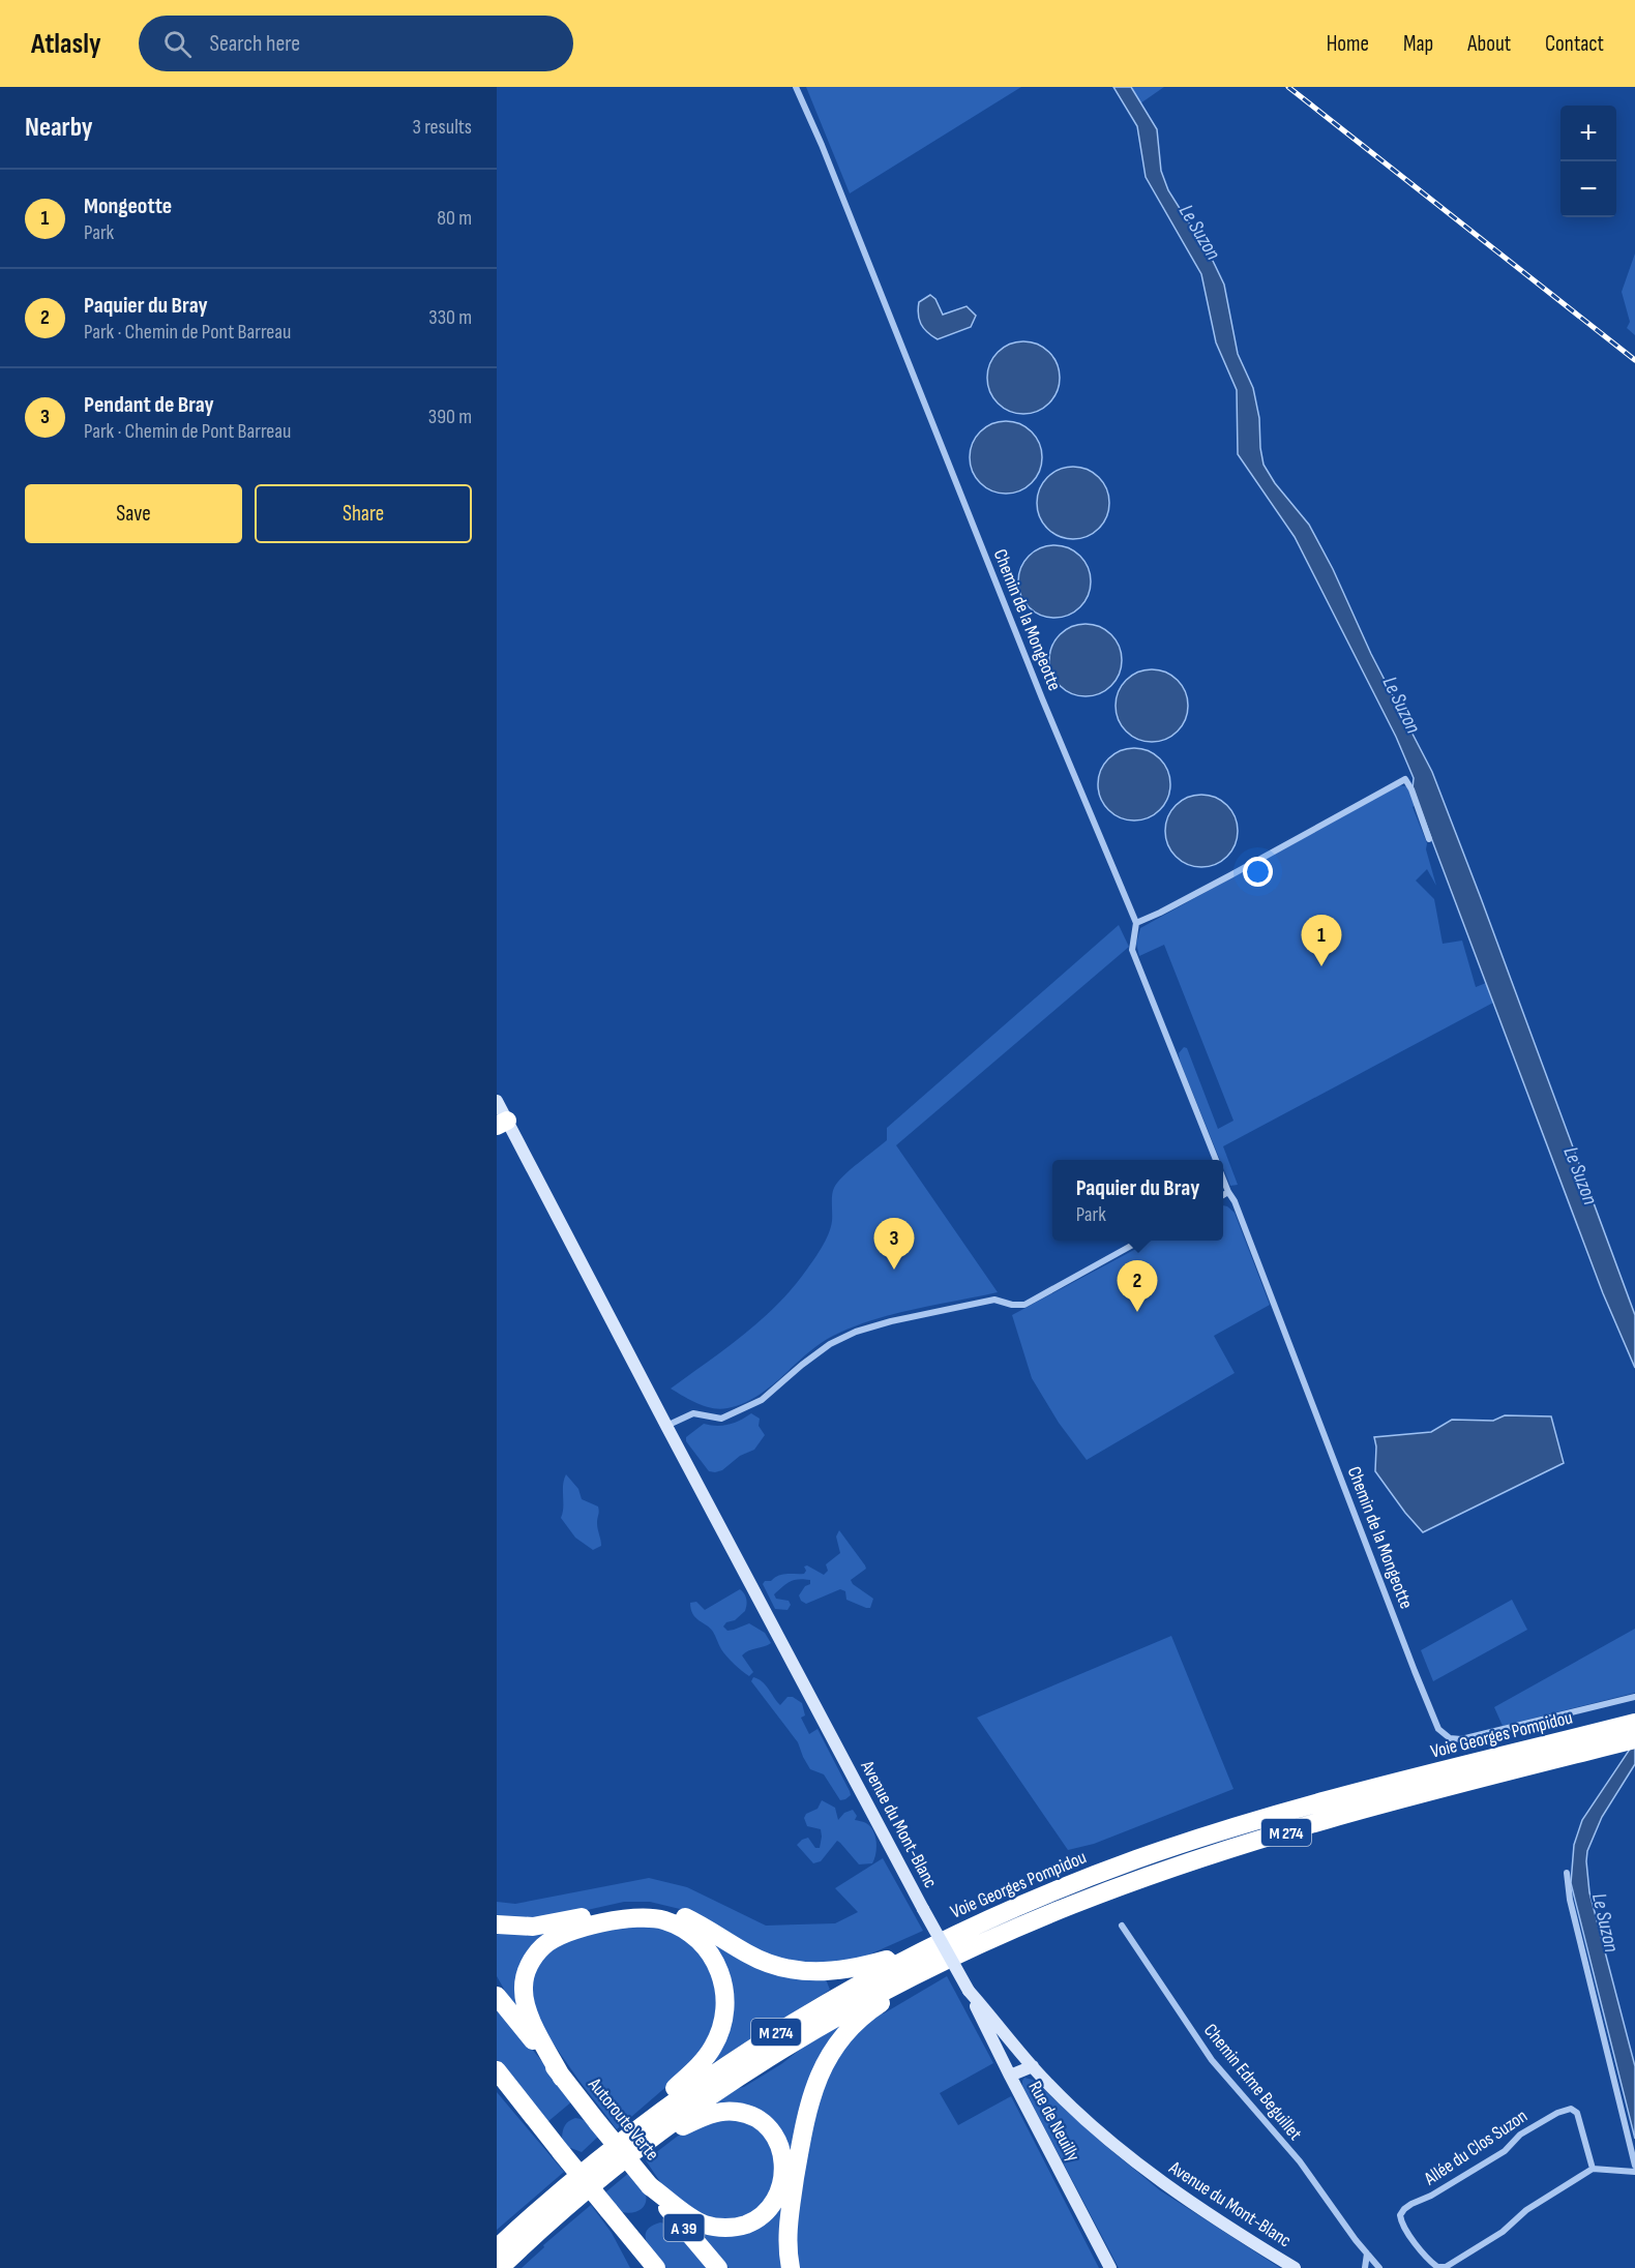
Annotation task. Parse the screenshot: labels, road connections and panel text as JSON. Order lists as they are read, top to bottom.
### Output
{
  "streets": {
    "highway": [
      "Voie Georges Pompidou",
      "M 274",
      "Autoroute Verte",
      "A 39"
    ],
    "main road": ["Avenue du Mont-Blanc", "Rue de Neuilly"],
    "street": ["Chemin de la Mongeotte", "Chemin Edme Beguillet", "Allée du Clos Suzon"]
  },
  "crossings": [
    ["Avenue du Mont-Blanc", "Rue de Neuilly"]
  ],
  "water": ["Le Suzon"],
  "page": {
    "header": "Atlasly",
    "search": "Search here",
    "nav": [
      "Home",
      "Map",
      "About",
      "Contact"
    ],
    "heading": ["Nearby", "3 results"],
    "map_buttons": ["+", "−"],
    "list": [
      {
        "mark": "1",
        "name": "Mongeotte",
        "note": "Park",
        "value": "80 m"
      },
      {
        "mark": "2",
        "name": "Paquier du Bray",
        "note": "Park · Chemin de Pont Barreau",
        "value": "330 m"
      },
      {
        "mark": "3",
        "name": "Pendant de Bray",
        "note": "Park · Chemin de Pont Barreau",
        "value": "390 m"
      }
    ],
    "buttons": ["Save", "Share"],
    "pins": ["1", "3", "2"],
    "popup": ["Paquier du Bray", "Park"]
  }
}
